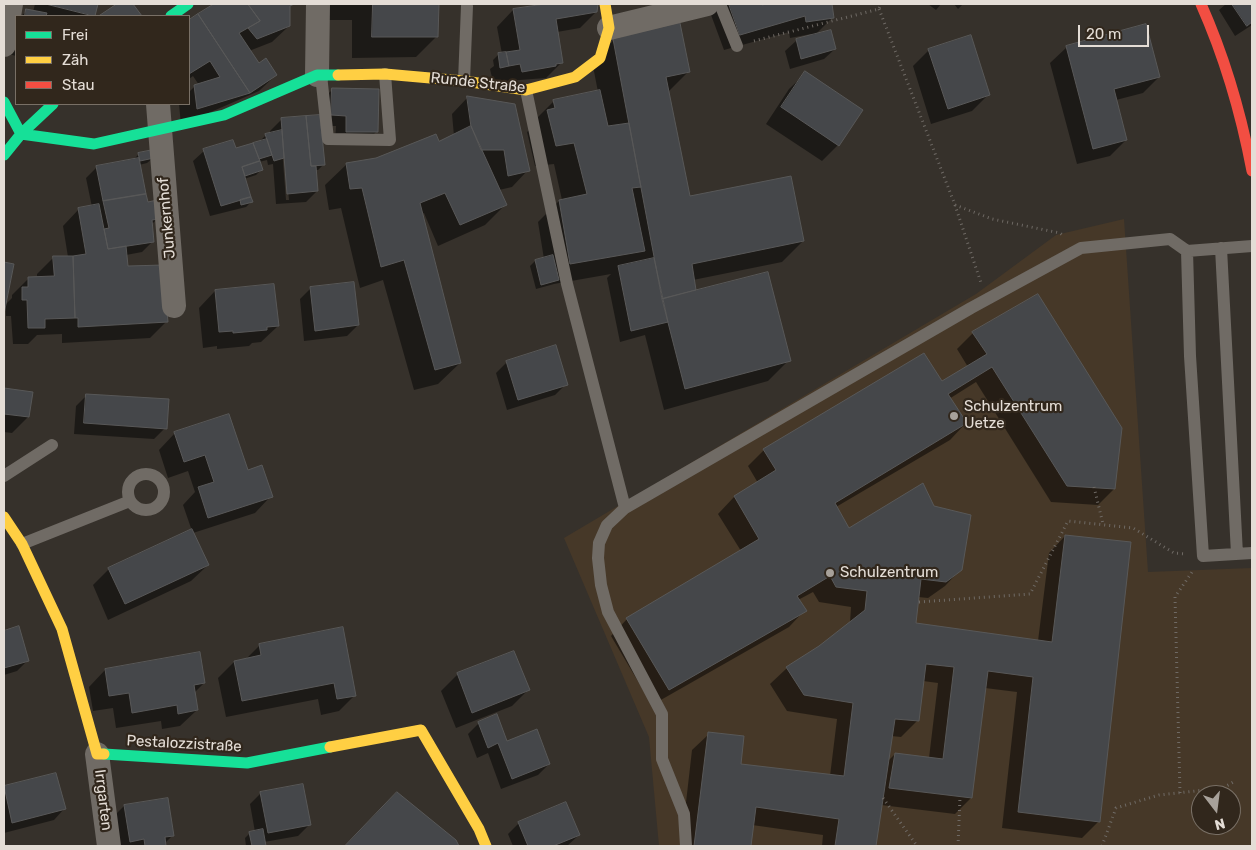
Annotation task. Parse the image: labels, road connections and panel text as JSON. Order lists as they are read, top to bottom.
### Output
{
  "streets": {
    "street": [
      "Runde Straße",
      "Junkernhof",
      "Pestalozzistraße",
      "Irrgarten"
    ]
  },
  "crossings": [
    ["Runde Straße", "Junkernhof"],
    ["Pestalozzistraße", "Irrgarten"]
  ],
  "places": ["Schulzentrum Uetze", "Schulzentrum"],
  "legend": ["Frei", "Zäh", "Stau"],
  "scale_bar": "20 m",
  "north": "bottom"
}
